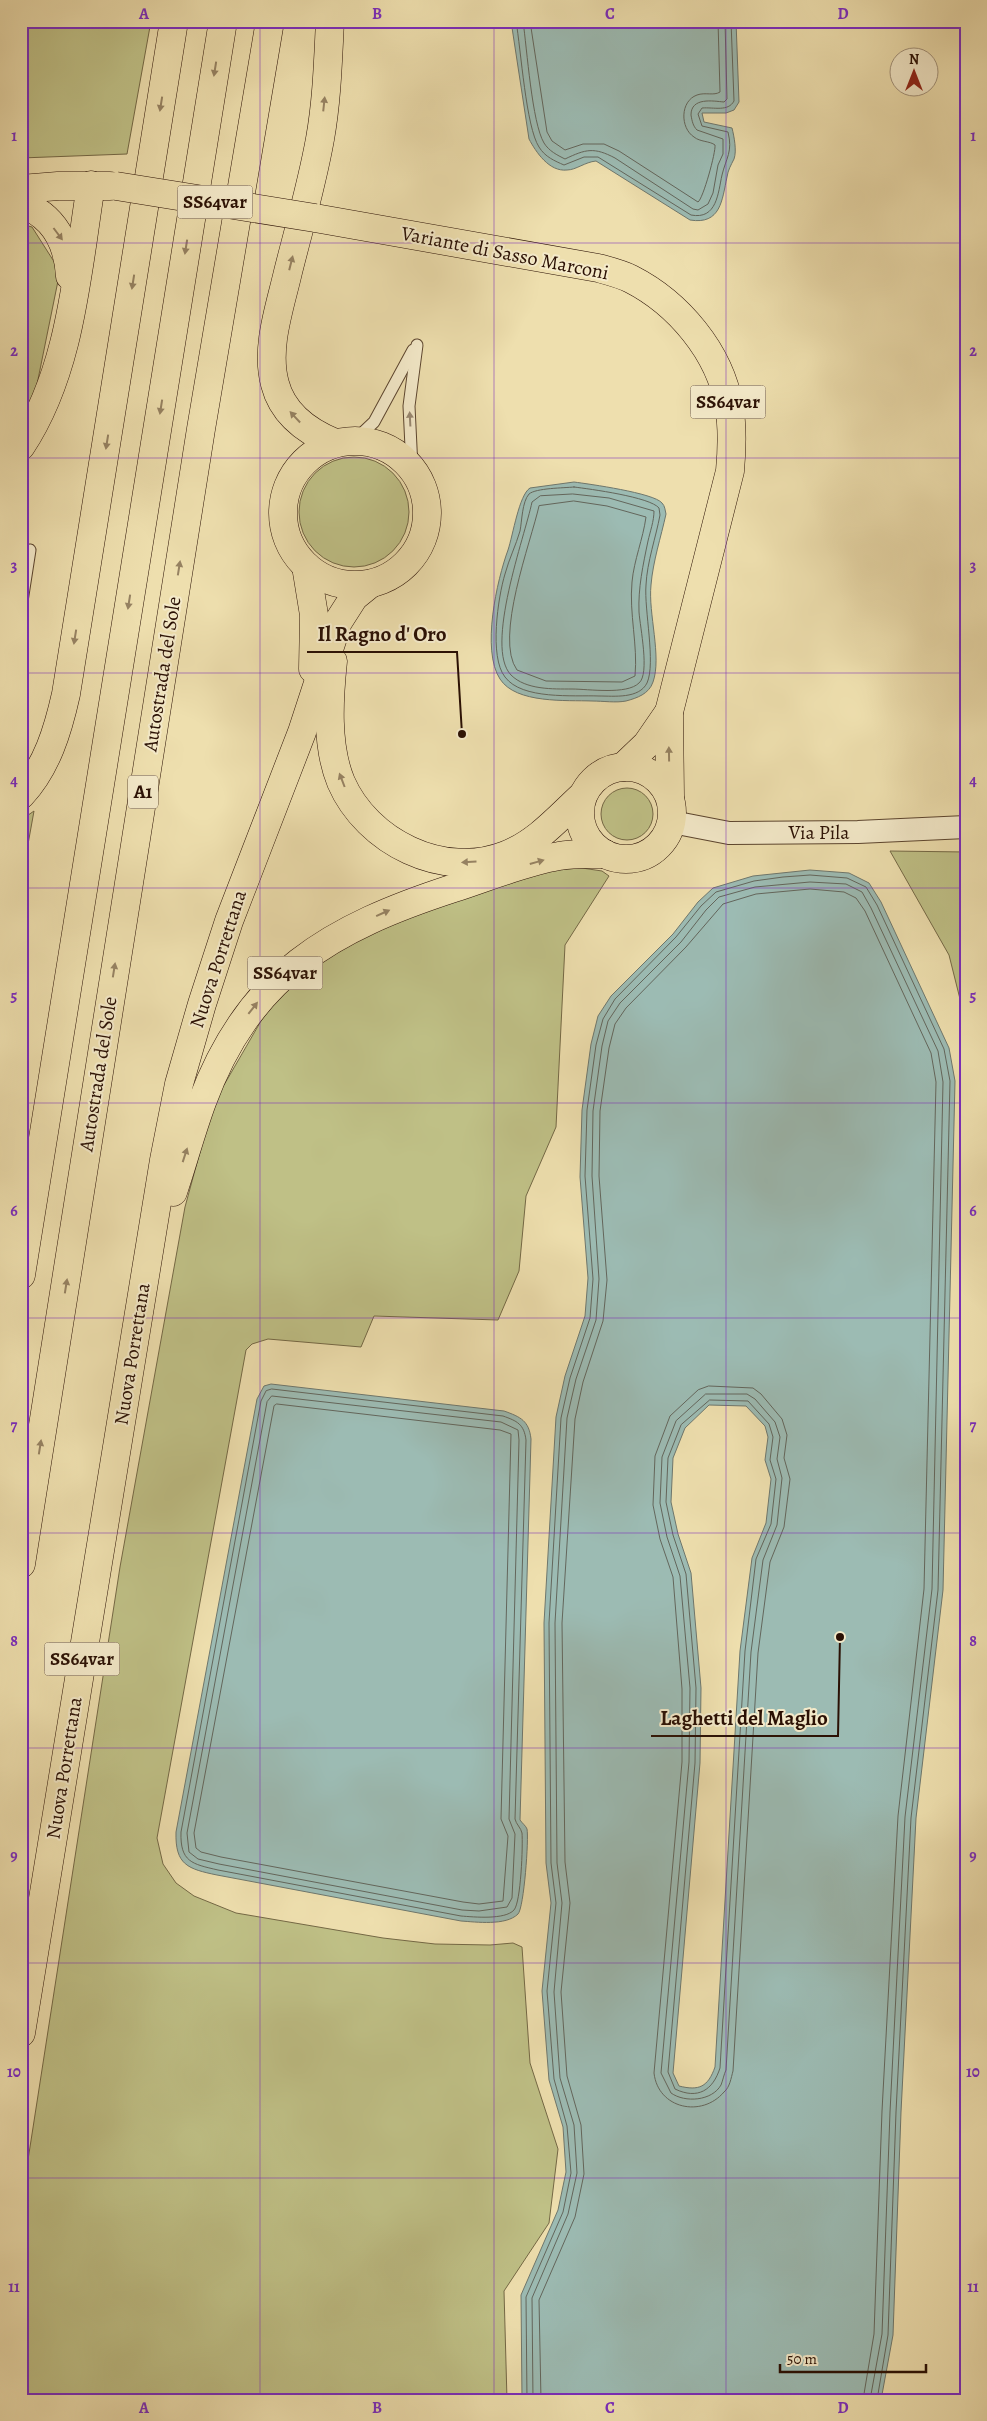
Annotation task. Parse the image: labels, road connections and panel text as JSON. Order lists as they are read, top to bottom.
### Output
{
  "streets": {
    "highway": [
      "SS64var",
      "Variante di Sasso Marconi",
      "Autostrada del Sole",
      "A1",
      "Nuova Porrettana"
    ],
    "street": ["Via Pila"]
  },
  "crossings": [
    ["SS64var", "Variante di Sasso Marconi"],
    ["SS64var", "Via Pila"],
    ["SS64var", "Nuova Porrettana"]
  ],
  "places": ["Il Ragno d' Oro", "Laghetti del Maglio"],
  "scale_bar": "50 m",
  "north": "top",
  "grid": {
    "columns": [
      "A",
      "B",
      "C",
      "D"
    ],
    "rows": [
      "1",
      "2",
      "3",
      "4",
      "5",
      "6",
      "7",
      "8",
      "9",
      "10",
      "11"
    ]
  }
}
